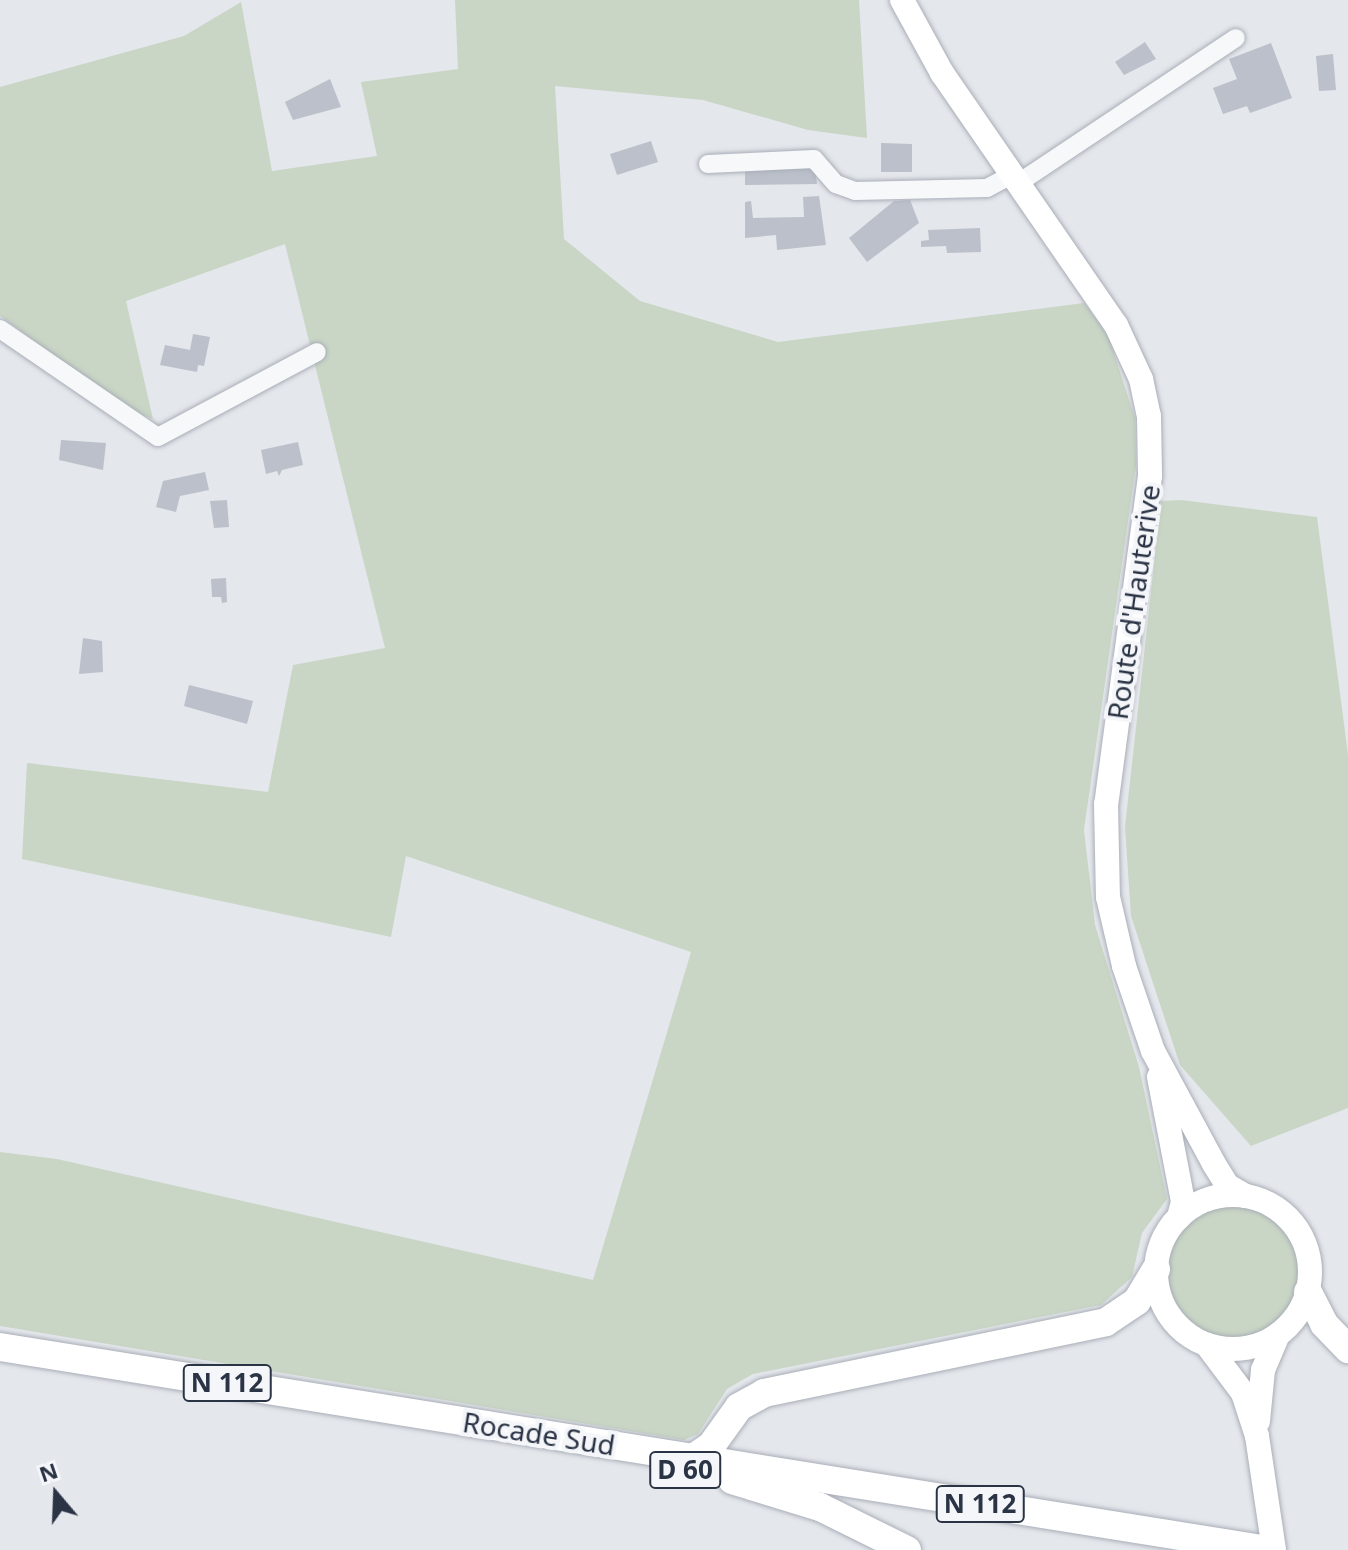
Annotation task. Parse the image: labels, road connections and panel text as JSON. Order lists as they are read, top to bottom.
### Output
{
  "streets": {
    "main road": ["N 112", "Rocade Sud", "D 60"],
    "street": ["Route d'Hauterive"]
  },
  "crossings": [
    ["Rocade Sud", "D 60"]
  ],
  "north": "top"
}
